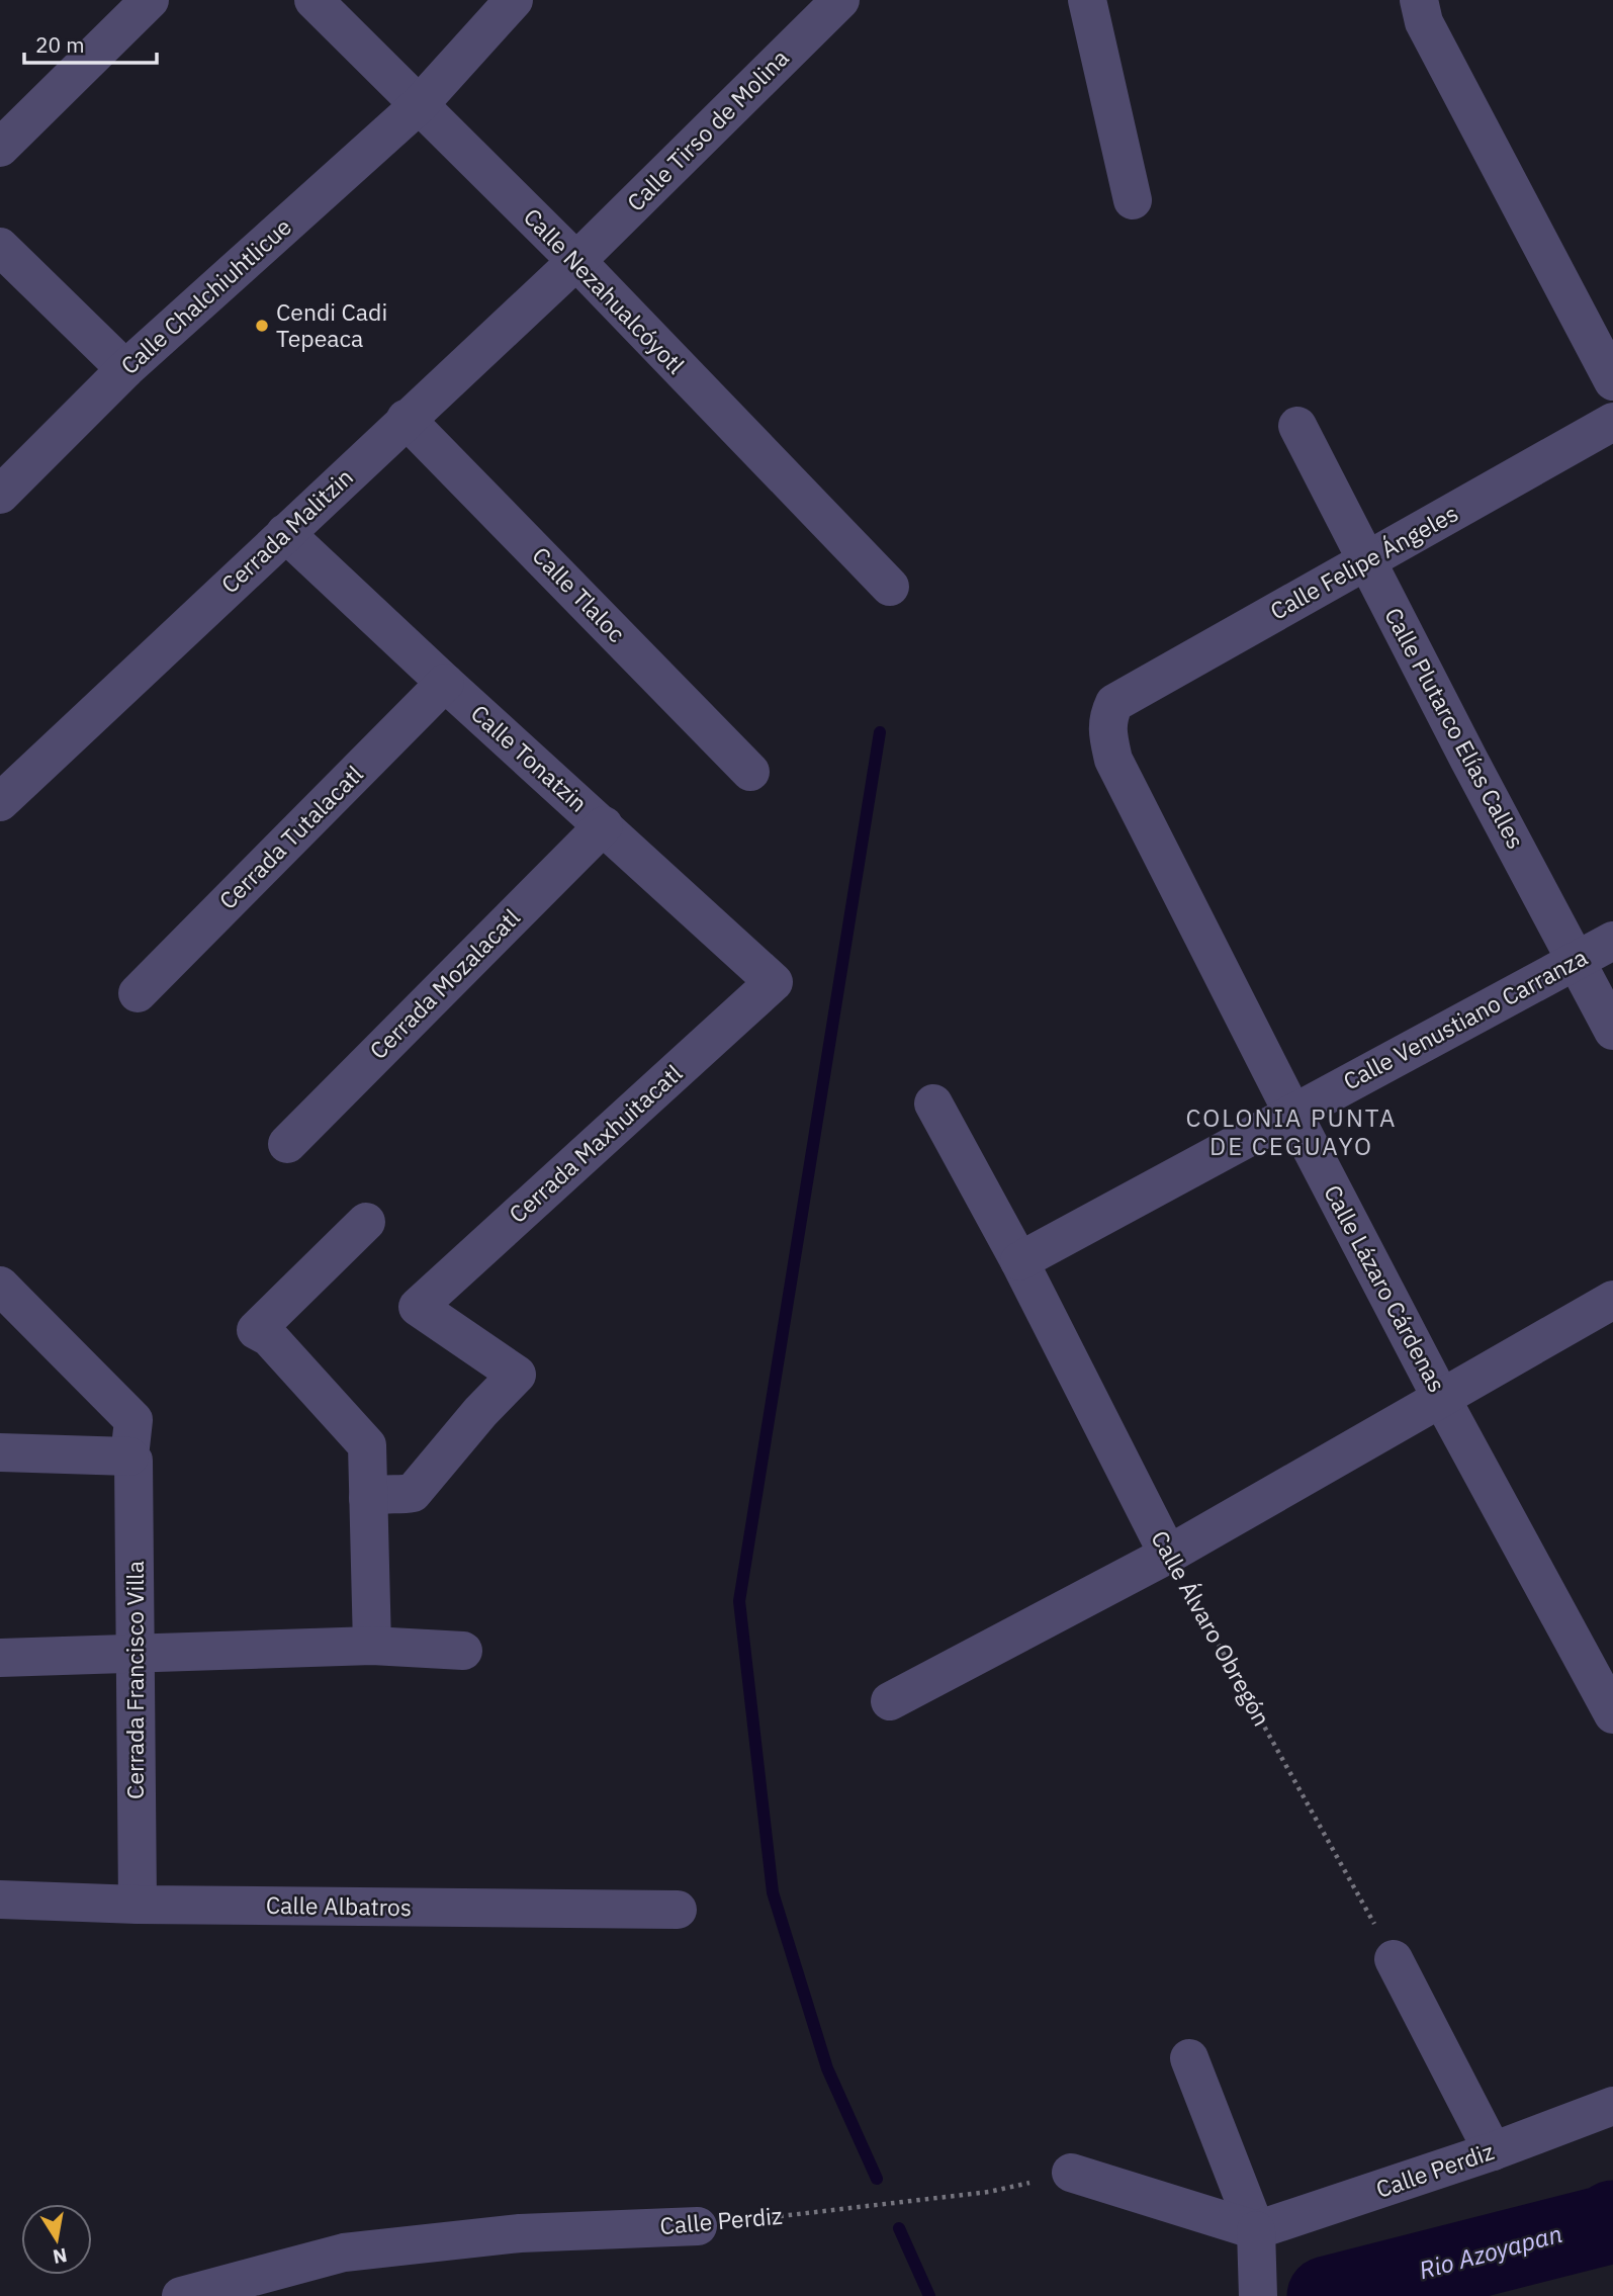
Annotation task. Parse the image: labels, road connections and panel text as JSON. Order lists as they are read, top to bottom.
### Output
{
  "streets": {
    "street": [
      "Calle Tirso de Molina",
      "Calle Nezahualcóyotl",
      "Calle Chalchiuhtlicue",
      "Cerrada Malitzin",
      "Calle Felipe Ángeles",
      "Calle Tlaloc",
      "Calle Plutarco Elías Calles",
      "Calle Tonatzin",
      "Cerrada Tutalacatl",
      "Cerrada Mozalacatl",
      "Calle Venustiano Carranza",
      "Cerrada Maxhuitacatl",
      "Calle Lázaro Cárdenas",
      "Calle Álvaro Obregón",
      "Cerrada Francisco Villa",
      "Calle Albatros",
      "Calle Perdiz"
    ]
  },
  "crossings": [
    ["Calle Tirso de Molina", "Calle Nezahualcóyotl"],
    ["Calle Tirso de Molina", "Cerrada Malitzin"],
    ["Calle Nezahualcóyotl", "Calle Chalchiuhtlicue"],
    ["Calle Nezahualcóyotl", "Cerrada Malitzin"],
    ["Cerrada Malitzin", "Calle Tlaloc"],
    ["Cerrada Malitzin", "Calle Tonatzin"],
    ["Calle Felipe Ángeles", "Calle Plutarco Elías Calles"],
    ["Calle Felipe Ángeles", "Calle Lázaro Cárdenas"],
    ["Calle Plutarco Elías Calles", "Calle Venustiano Carranza"],
    ["Calle Tonatzin", "Cerrada Tutalacatl"],
    ["Calle Tonatzin", "Cerrada Mozalacatl"],
    ["Calle Tonatzin", "Cerrada Maxhuitacatl"],
    ["Calle Venustiano Carranza", "Calle Lázaro Cárdenas"],
    ["Calle Venustiano Carranza", "Calle Álvaro Obregón"],
    ["Cerrada Francisco Villa", "Calle Albatros"]
  ],
  "districts": ["COLONIA PUNTA DE CEGUAYO"],
  "water": ["Rio Azoyapan"],
  "places": ["Cendi Cadi Tepeaca"],
  "scale_bar": "20 m",
  "north": "bottom"
}
